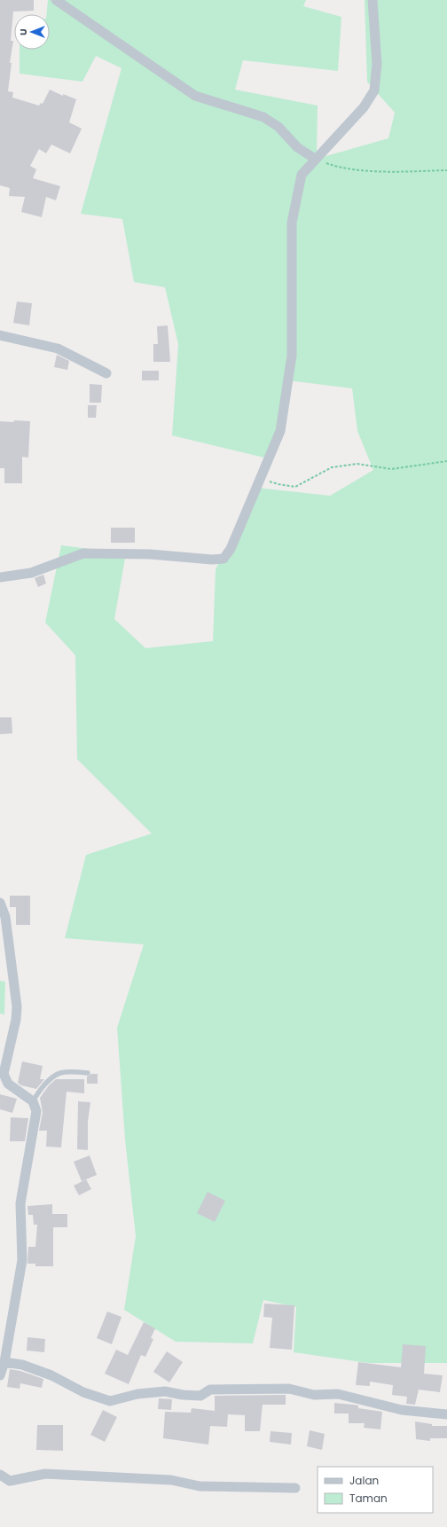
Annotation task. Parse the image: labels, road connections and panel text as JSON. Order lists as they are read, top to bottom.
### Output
{
  "legend": ["Jalan", "Taman"],
  "north": "left"
}
